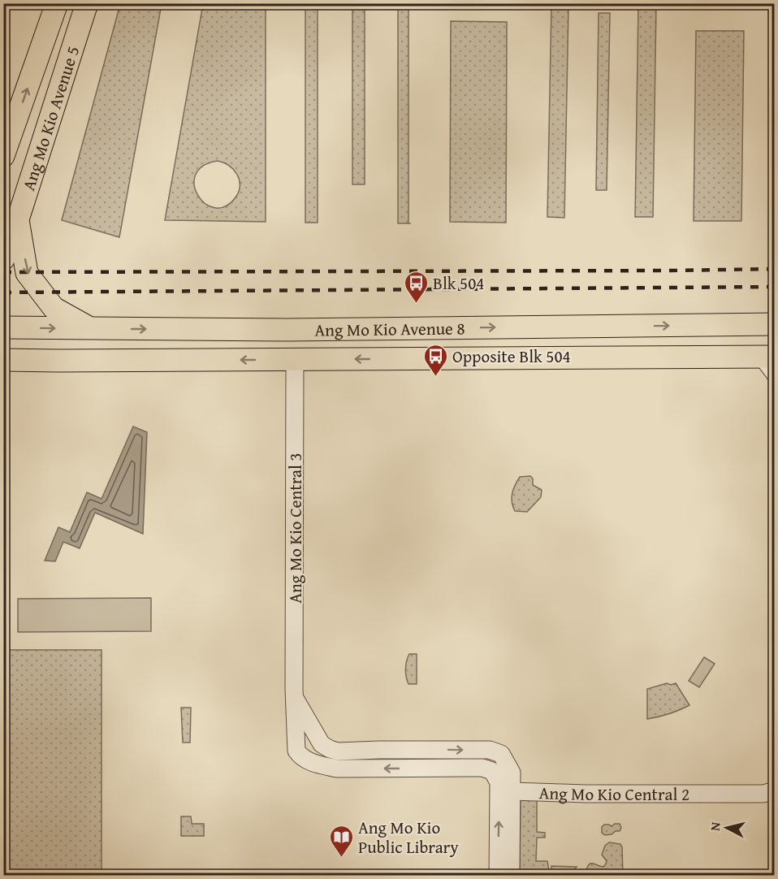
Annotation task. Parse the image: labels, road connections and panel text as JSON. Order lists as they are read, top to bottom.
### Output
{
  "streets": {
    "main road": ["Ang Mo Kio Avenue 5", "Ang Mo Kio Avenue 8"],
    "street": ["Ang Mo Kio Central 3", "Ang Mo Kio Central 2"]
  },
  "crossings": [
    ["Ang Mo Kio Avenue 8", "Ang Mo Kio Central 3"],
    ["Ang Mo Kio Central 3", "Ang Mo Kio Central 2"]
  ],
  "one_way": ["Ang Mo Kio Central 3"],
  "places": {
    "bus stop": ["Blk 504", "Opposite Blk 504"],
    "library": ["Ang Mo Kio Public Library"]
  },
  "north": "left"
}
